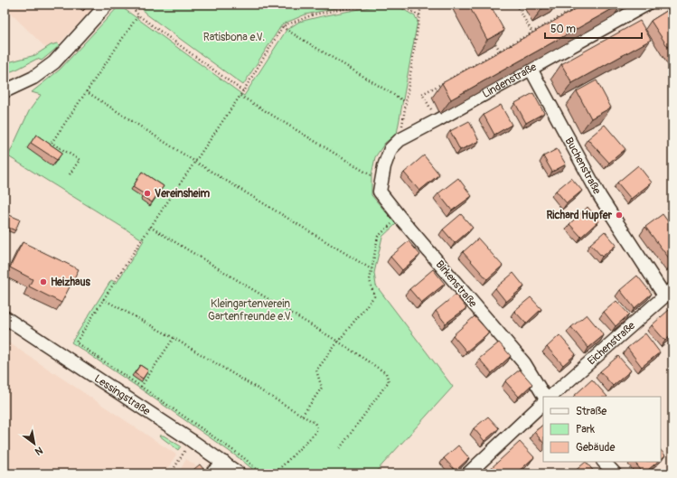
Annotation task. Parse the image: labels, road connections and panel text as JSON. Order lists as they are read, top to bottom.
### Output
{
  "streets": {
    "street": [
      "Lindenstraße",
      "Buchenstraße",
      "Birkenstraße",
      "Eichenstraße",
      "Lessingstraße"
    ]
  },
  "crossings": [
    ["Lindenstraße", "Buchenstraße"],
    ["Lindenstraße", "Birkenstraße"],
    ["Buchenstraße", "Eichenstraße"]
  ],
  "parks": ["Ratisbona e.V.", "Kleingartenverein Gartenfreunde e.V."],
  "places": ["Vereinsheim", "Richard Hupfer", "Heizhaus"],
  "legend": ["Straße", "Park", "Gebäude"],
  "scale_bar": "50 m",
  "north": "bottom right"
}
